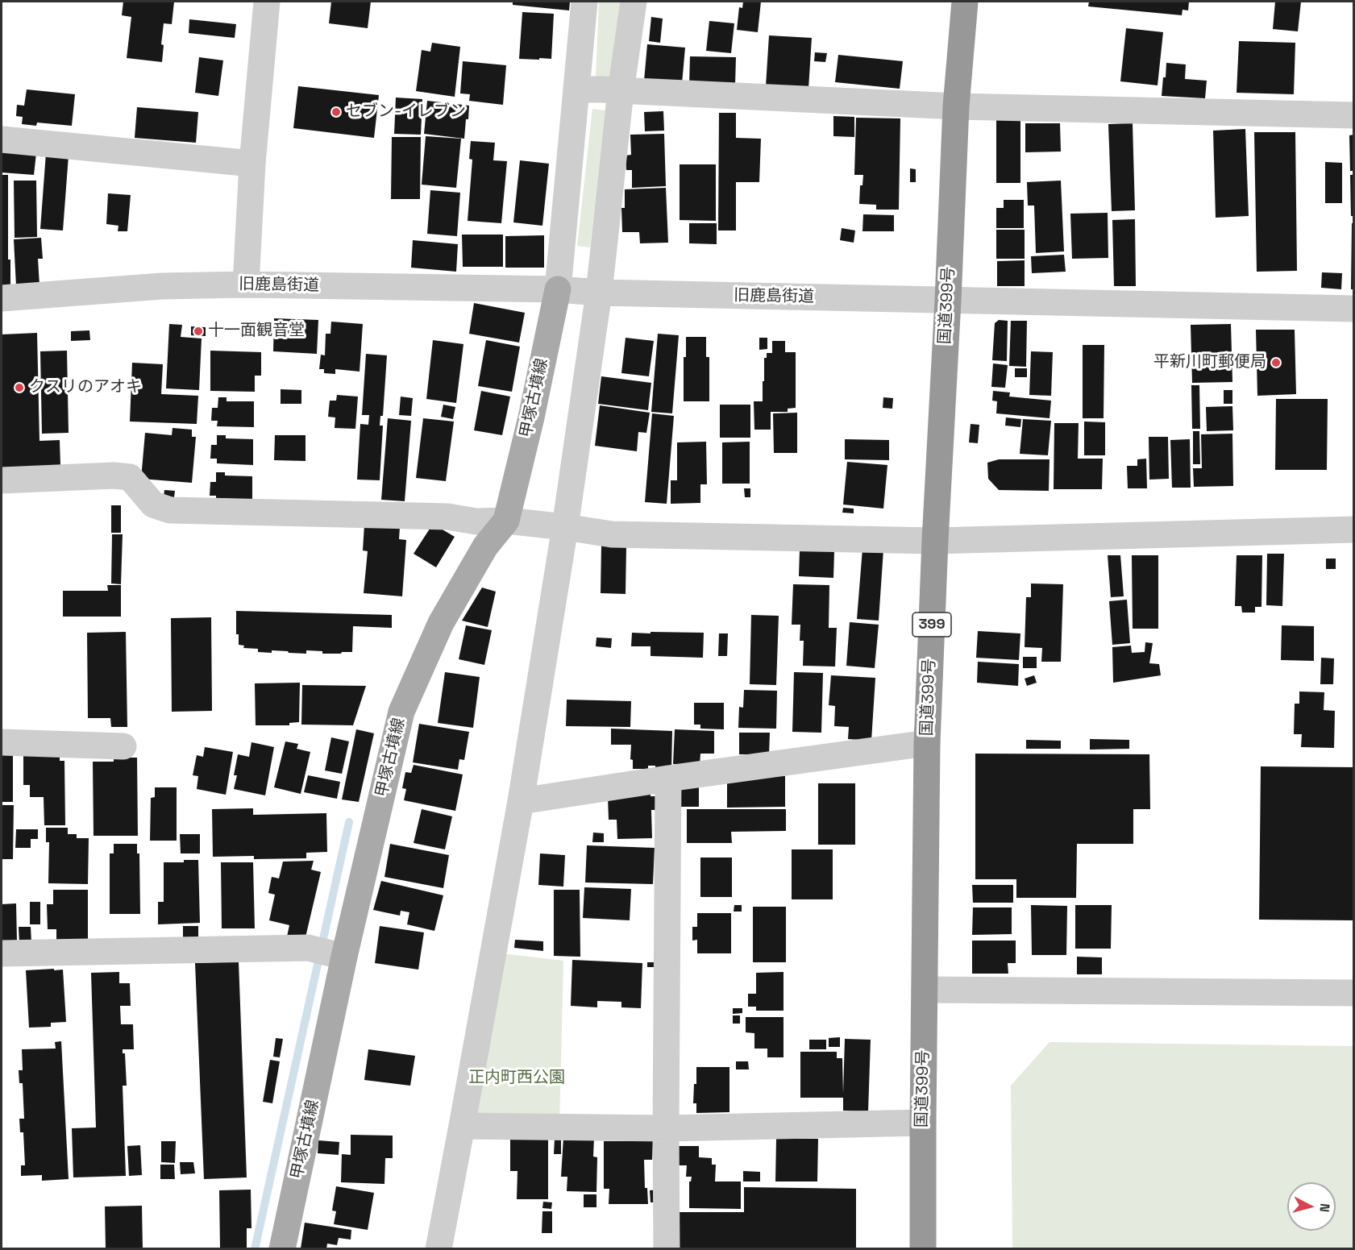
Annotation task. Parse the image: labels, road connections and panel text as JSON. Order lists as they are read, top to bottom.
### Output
{
  "streets": {
    "highway": ["国道399号", "399"],
    "main road": ["甲塚古墳線"],
    "street": ["旧鹿島街道"]
  },
  "crossings": [
    ["旧鹿島街道", "国道399号"],
    ["旧鹿島街道", "甲塚古墳線"]
  ],
  "parks": ["正内町西公園"],
  "places": [
    "セブン-イレブン",
    "十一面観音堂",
    "平新川町郵便局",
    "クスリのアオキ"
  ],
  "north": "right"
}
